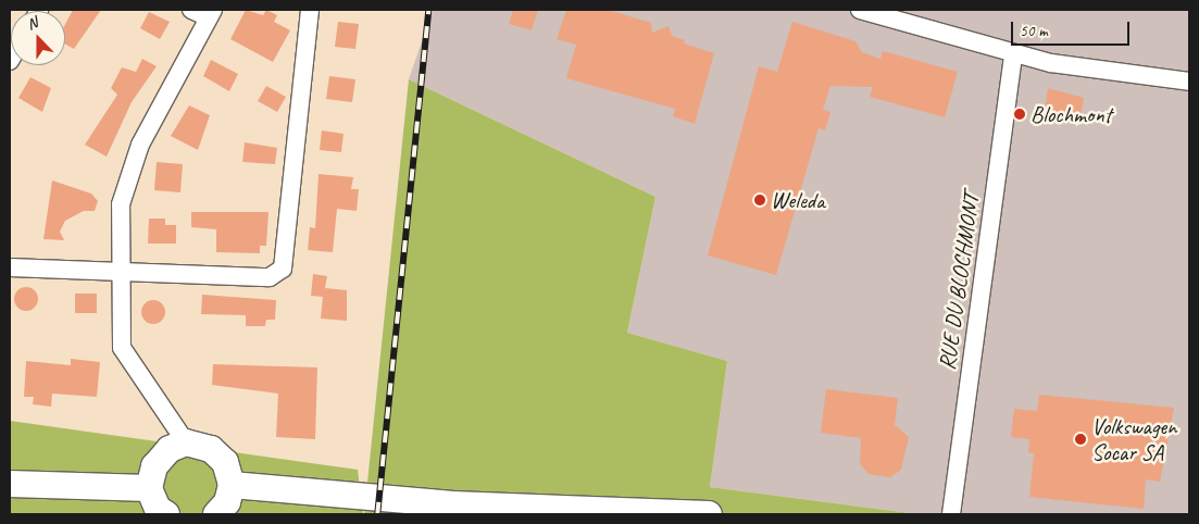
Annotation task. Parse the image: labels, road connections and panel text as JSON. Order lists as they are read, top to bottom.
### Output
{
  "streets": {
    "street": ["RUE DU BLOCHMONT"]
  },
  "places": ["Blochmont", "Weleda", "Volkswagen Socar SA"],
  "scale_bar": "50 m",
  "north": "top"
}
